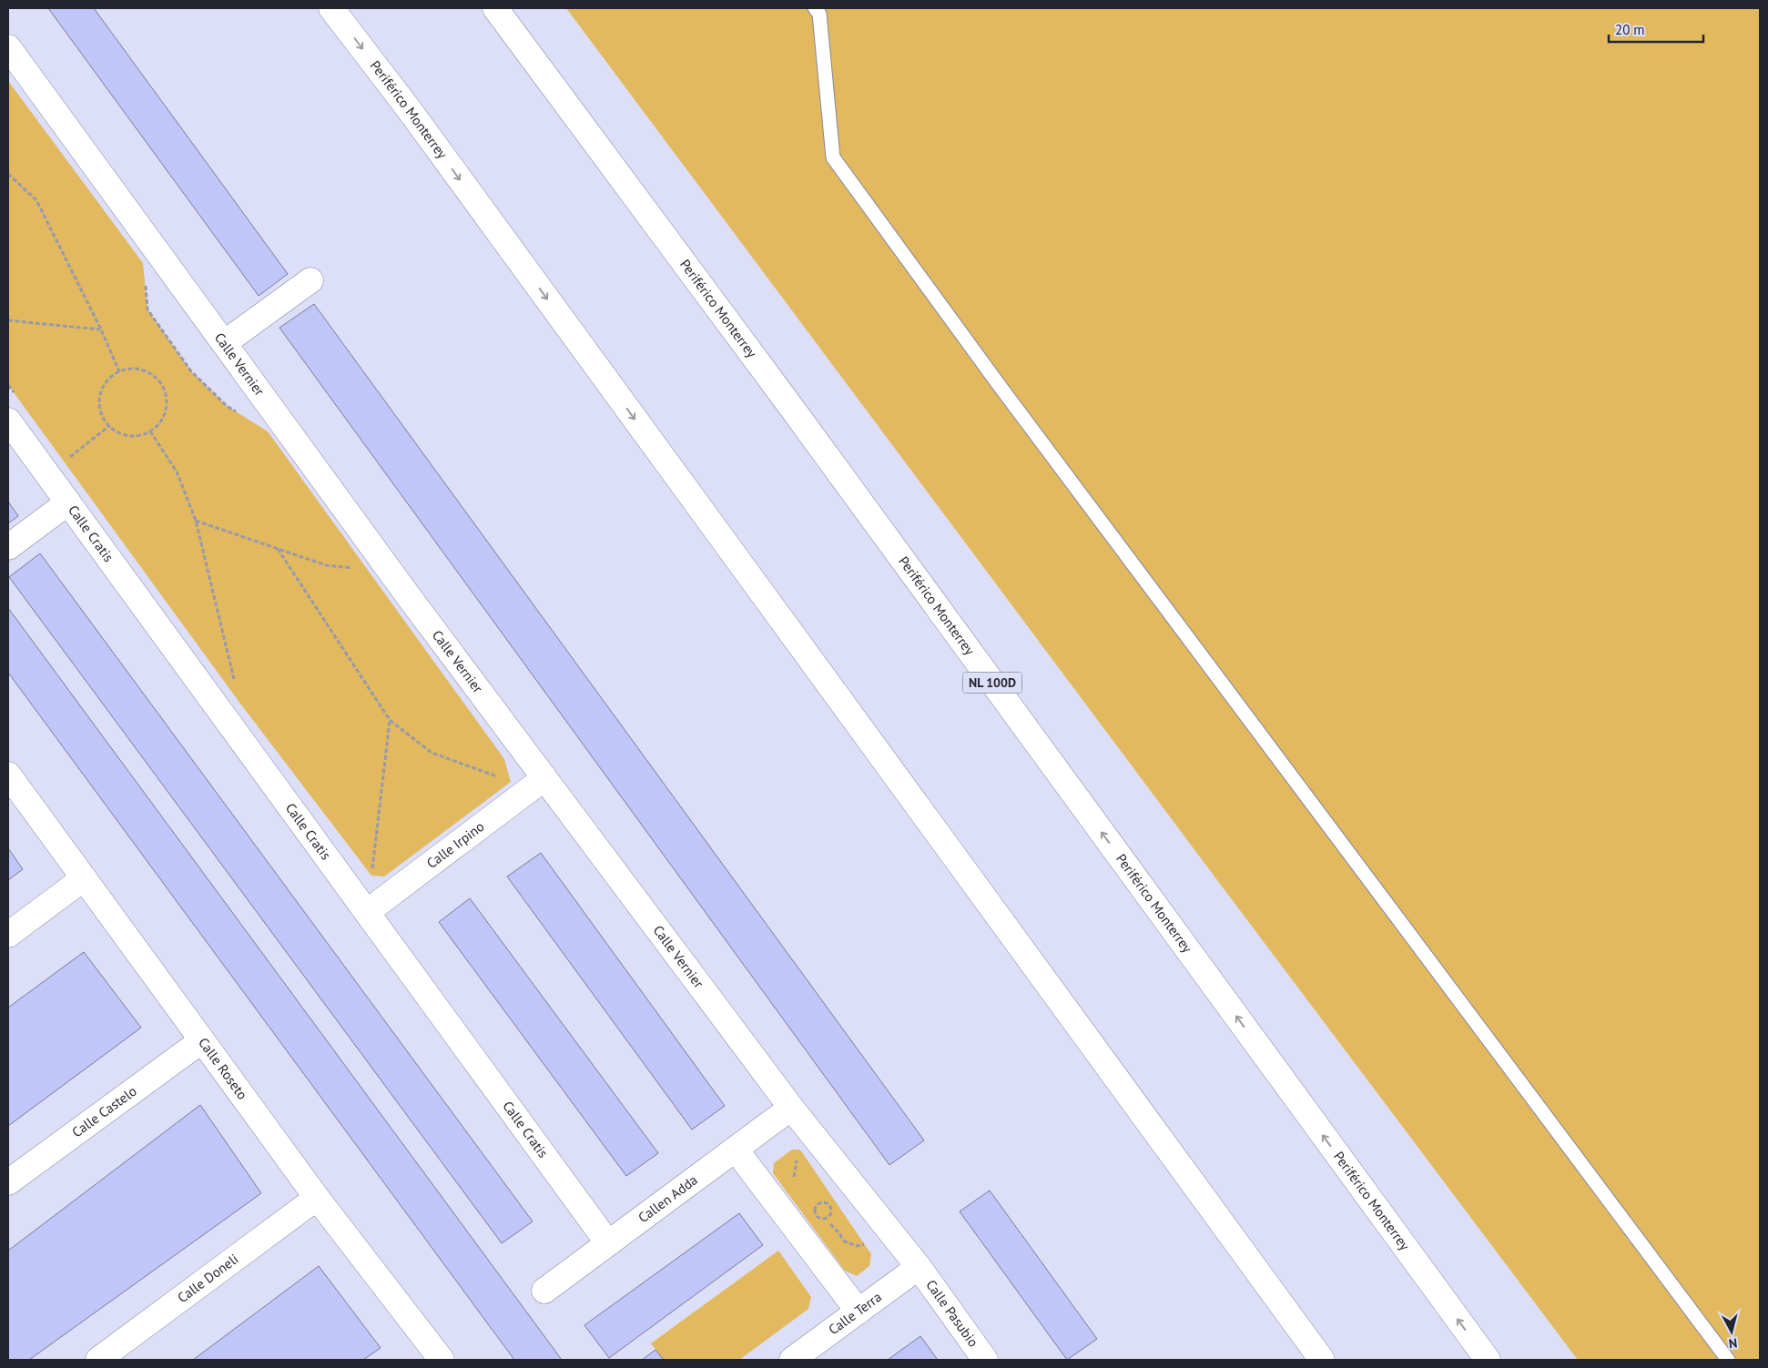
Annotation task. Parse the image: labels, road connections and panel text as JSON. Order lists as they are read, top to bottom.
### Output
{
  "streets": {
    "main road": [
      "Periférico Monterrey",
      "Calle Vernier",
      "Calle Cratis",
      "NL 100D",
      "Calle Irpino",
      "Calle Roseto",
      "Calle Castelo",
      "Callen Adda",
      "Calle Doneli",
      "Calle Terra",
      "Calle Pasubio"
    ]
  },
  "crossings": [
    ["Calle Vernier", "Calle Irpino"],
    ["Calle Vernier", "Callen Adda"],
    ["Calle Vernier", "Calle Terra"],
    ["Calle Vernier", "Calle Pasubio"],
    ["Calle Cratis", "Calle Irpino"],
    ["Calle Cratis", "Callen Adda"],
    ["Calle Roseto", "Calle Castelo"],
    ["Calle Roseto", "Calle Doneli"],
    ["Calle Terra", "Calle Pasubio"]
  ],
  "scale_bar": "20 m",
  "north": "bottom"
}
